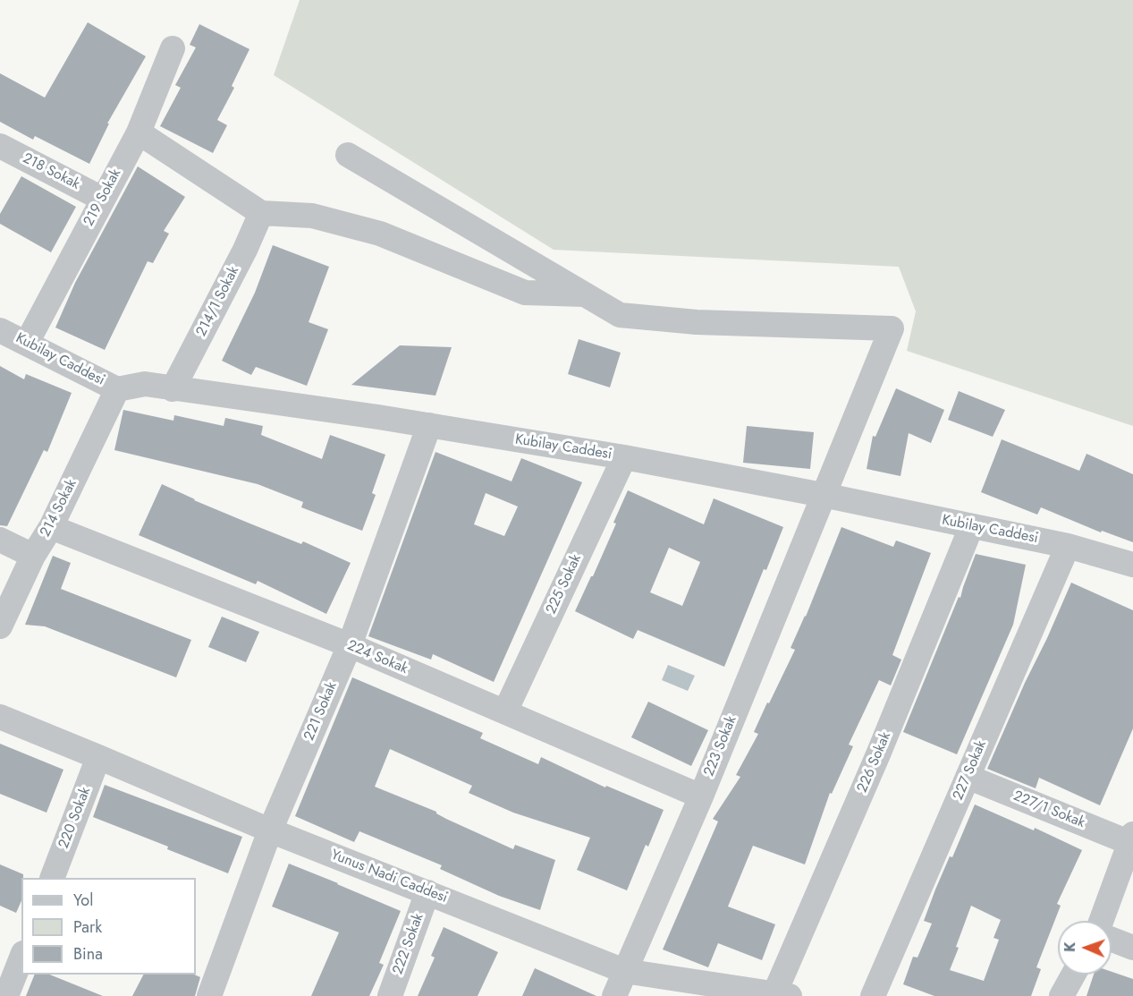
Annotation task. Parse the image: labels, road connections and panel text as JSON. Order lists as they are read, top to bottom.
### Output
{
  "streets": {
    "street": [
      "218 Sokak",
      "219 Sokak",
      "214/1 Sokak",
      "Kubilay Caddesi",
      "214 Sokak",
      "225 Sokak",
      "224 Sokak",
      "221 Sokak",
      "223 Sokak",
      "226 Sokak",
      "227 Sokak",
      "227/1 Sokak",
      "220 Sokak",
      "Yunus Nadi Caddesi",
      "222 Sokak"
    ]
  },
  "crossings": [
    ["218 Sokak", "219 Sokak"],
    ["219 Sokak", "Kubilay Caddesi"],
    ["214/1 Sokak", "Kubilay Caddesi"],
    ["Kubilay Caddesi", "214 Sokak"],
    ["Kubilay Caddesi", "225 Sokak"],
    ["Kubilay Caddesi", "221 Sokak"],
    ["Kubilay Caddesi", "223 Sokak"],
    ["Kubilay Caddesi", "226 Sokak"],
    ["Kubilay Caddesi", "227 Sokak"],
    ["214 Sokak", "224 Sokak"],
    ["225 Sokak", "224 Sokak"],
    ["224 Sokak", "221 Sokak"],
    ["224 Sokak", "223 Sokak"],
    ["221 Sokak", "Yunus Nadi Caddesi"],
    ["223 Sokak", "Yunus Nadi Caddesi"],
    ["226 Sokak", "Yunus Nadi Caddesi"],
    ["227 Sokak", "227/1 Sokak"],
    ["220 Sokak", "Yunus Nadi Caddesi"],
    ["Yunus Nadi Caddesi", "222 Sokak"]
  ],
  "legend": ["Yol", "Park", "Bina"],
  "north": "left"
}
